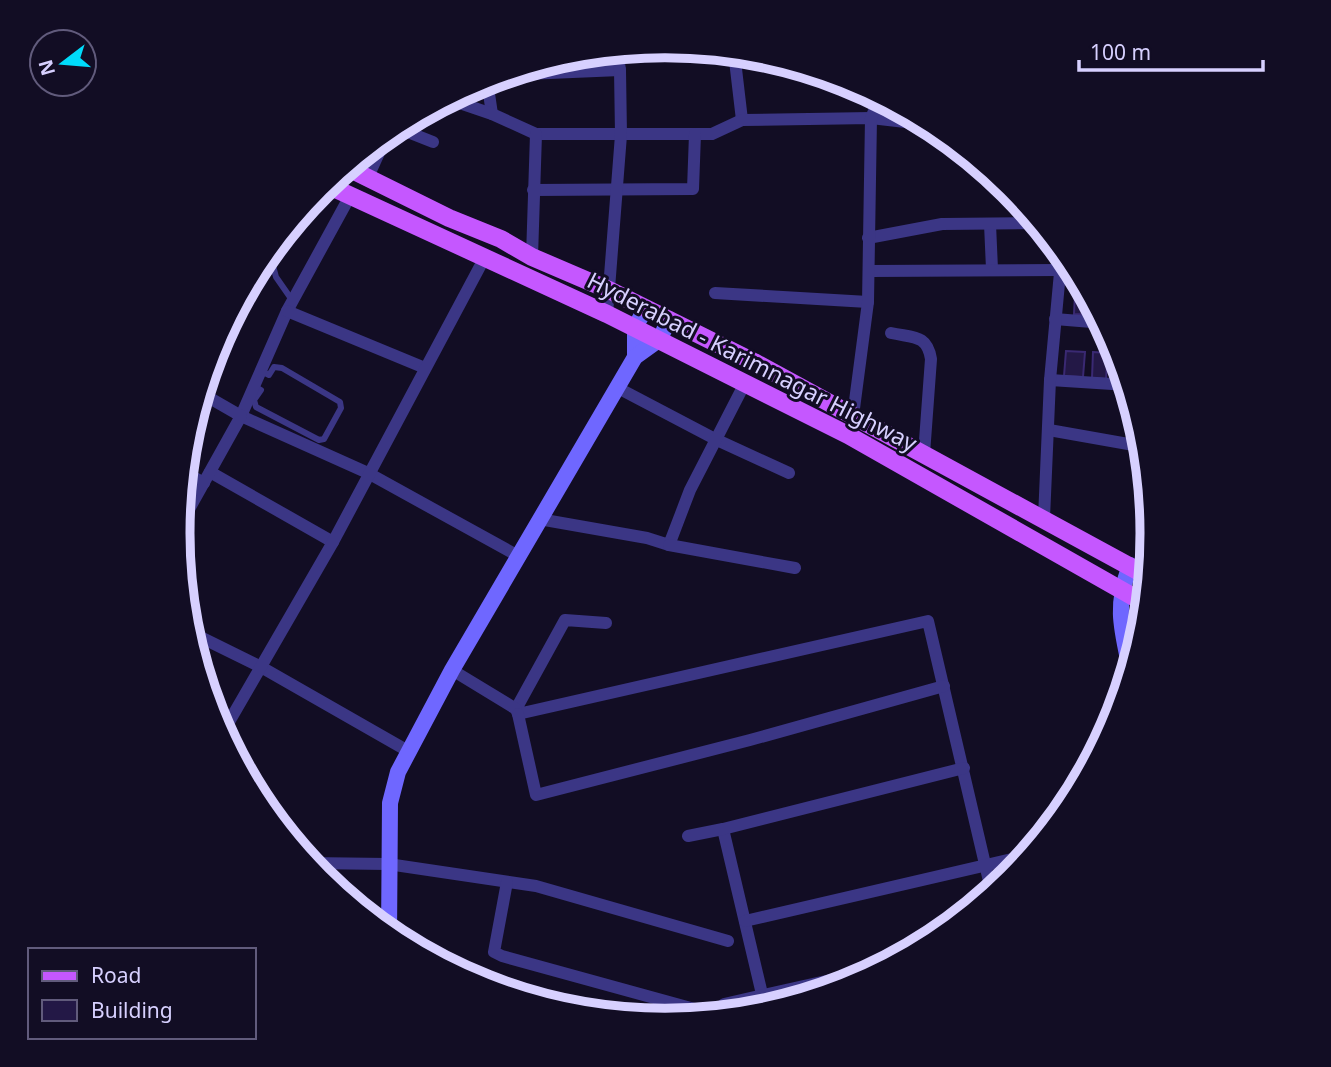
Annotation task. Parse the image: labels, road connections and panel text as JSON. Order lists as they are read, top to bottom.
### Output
{
  "streets": {
    "main road": ["Hyderabad - Karimnagar Highway"]
  },
  "legend": ["Road", "Building"],
  "scale_bar": "100 m",
  "north": "left"
}
